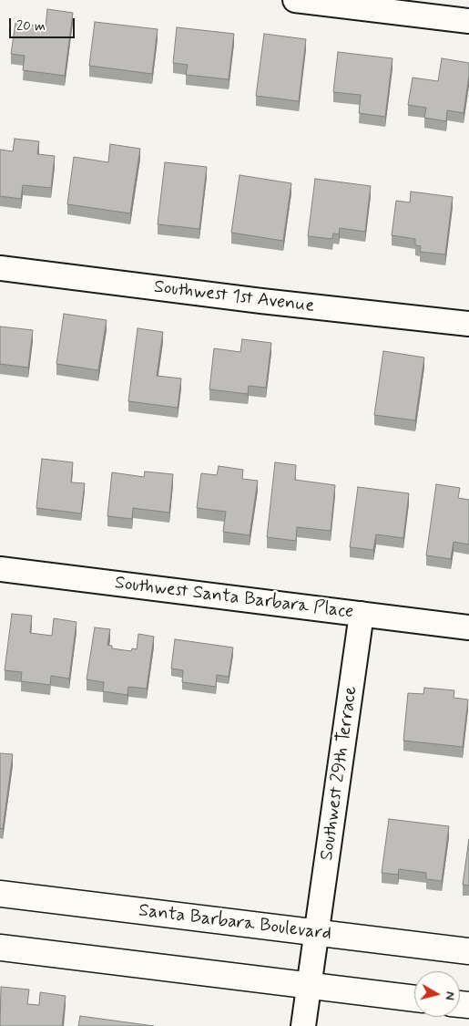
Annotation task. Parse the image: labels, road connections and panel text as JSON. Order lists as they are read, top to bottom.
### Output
{
  "streets": {
    "main road": ["Santa Barbara Boulevard"],
    "street": ["Southwest 1st Avenue", "Southwest Santa Barbara Place", "Southwest 29th Terrace"]
  },
  "crossings": [
    ["Southwest Santa Barbara Place", "Southwest 29th Terrace"],
    ["Southwest 29th Terrace", "Santa Barbara Boulevard"]
  ],
  "scale_bar": "20 m",
  "north": "right"
}
